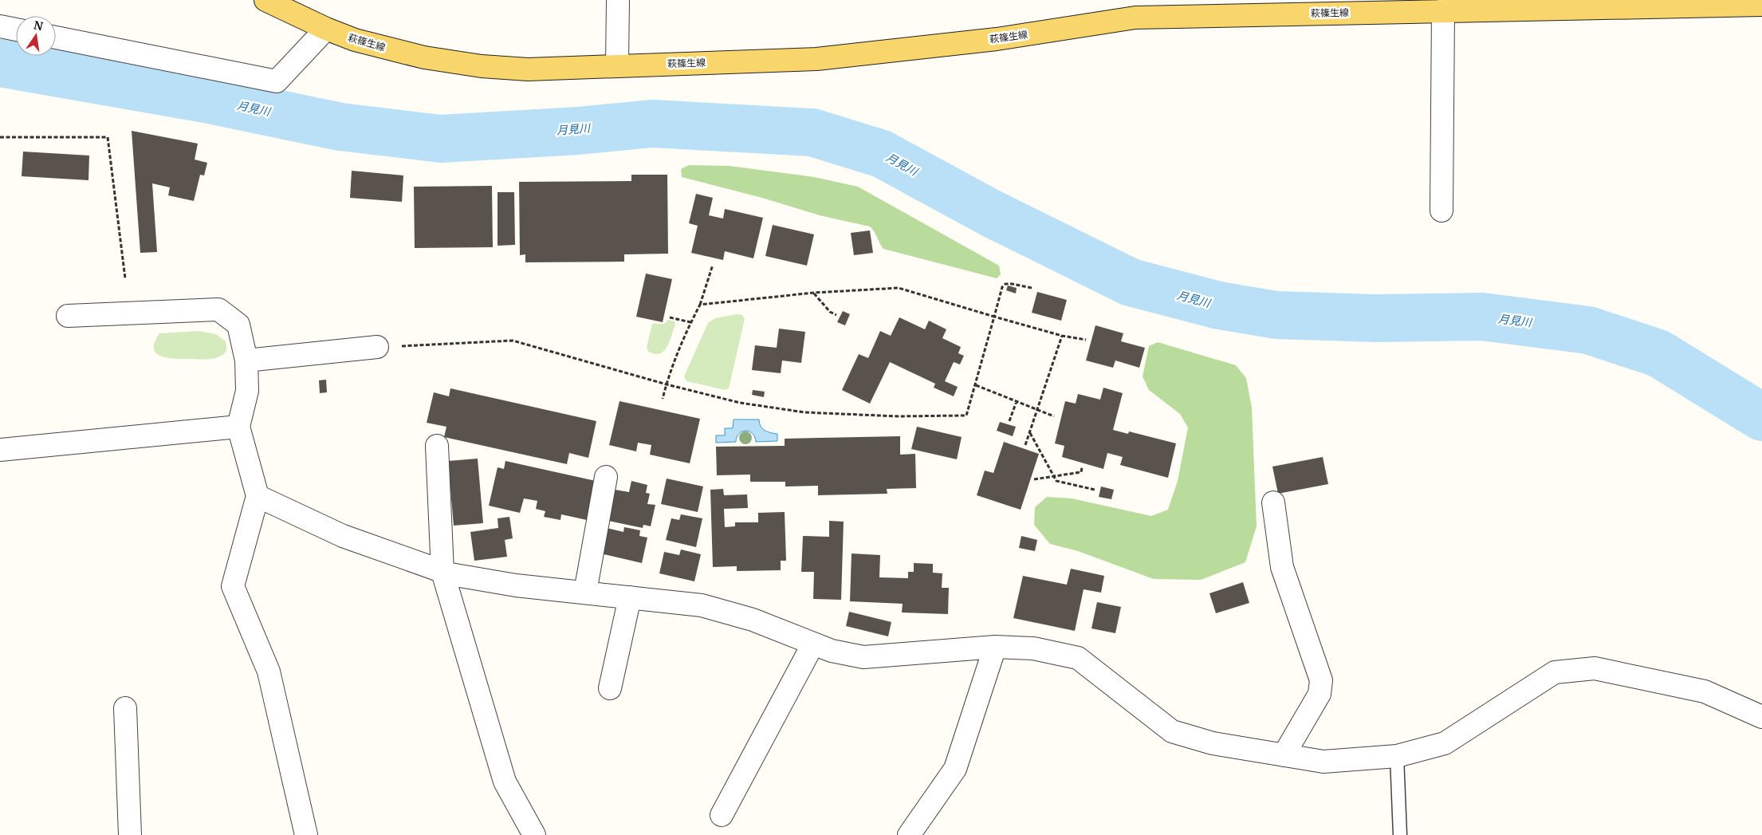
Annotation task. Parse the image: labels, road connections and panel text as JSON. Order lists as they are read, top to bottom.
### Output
{
  "streets": {
    "main road": ["萩篠生線"]
  },
  "water": ["月見川"],
  "north": "top"
}
